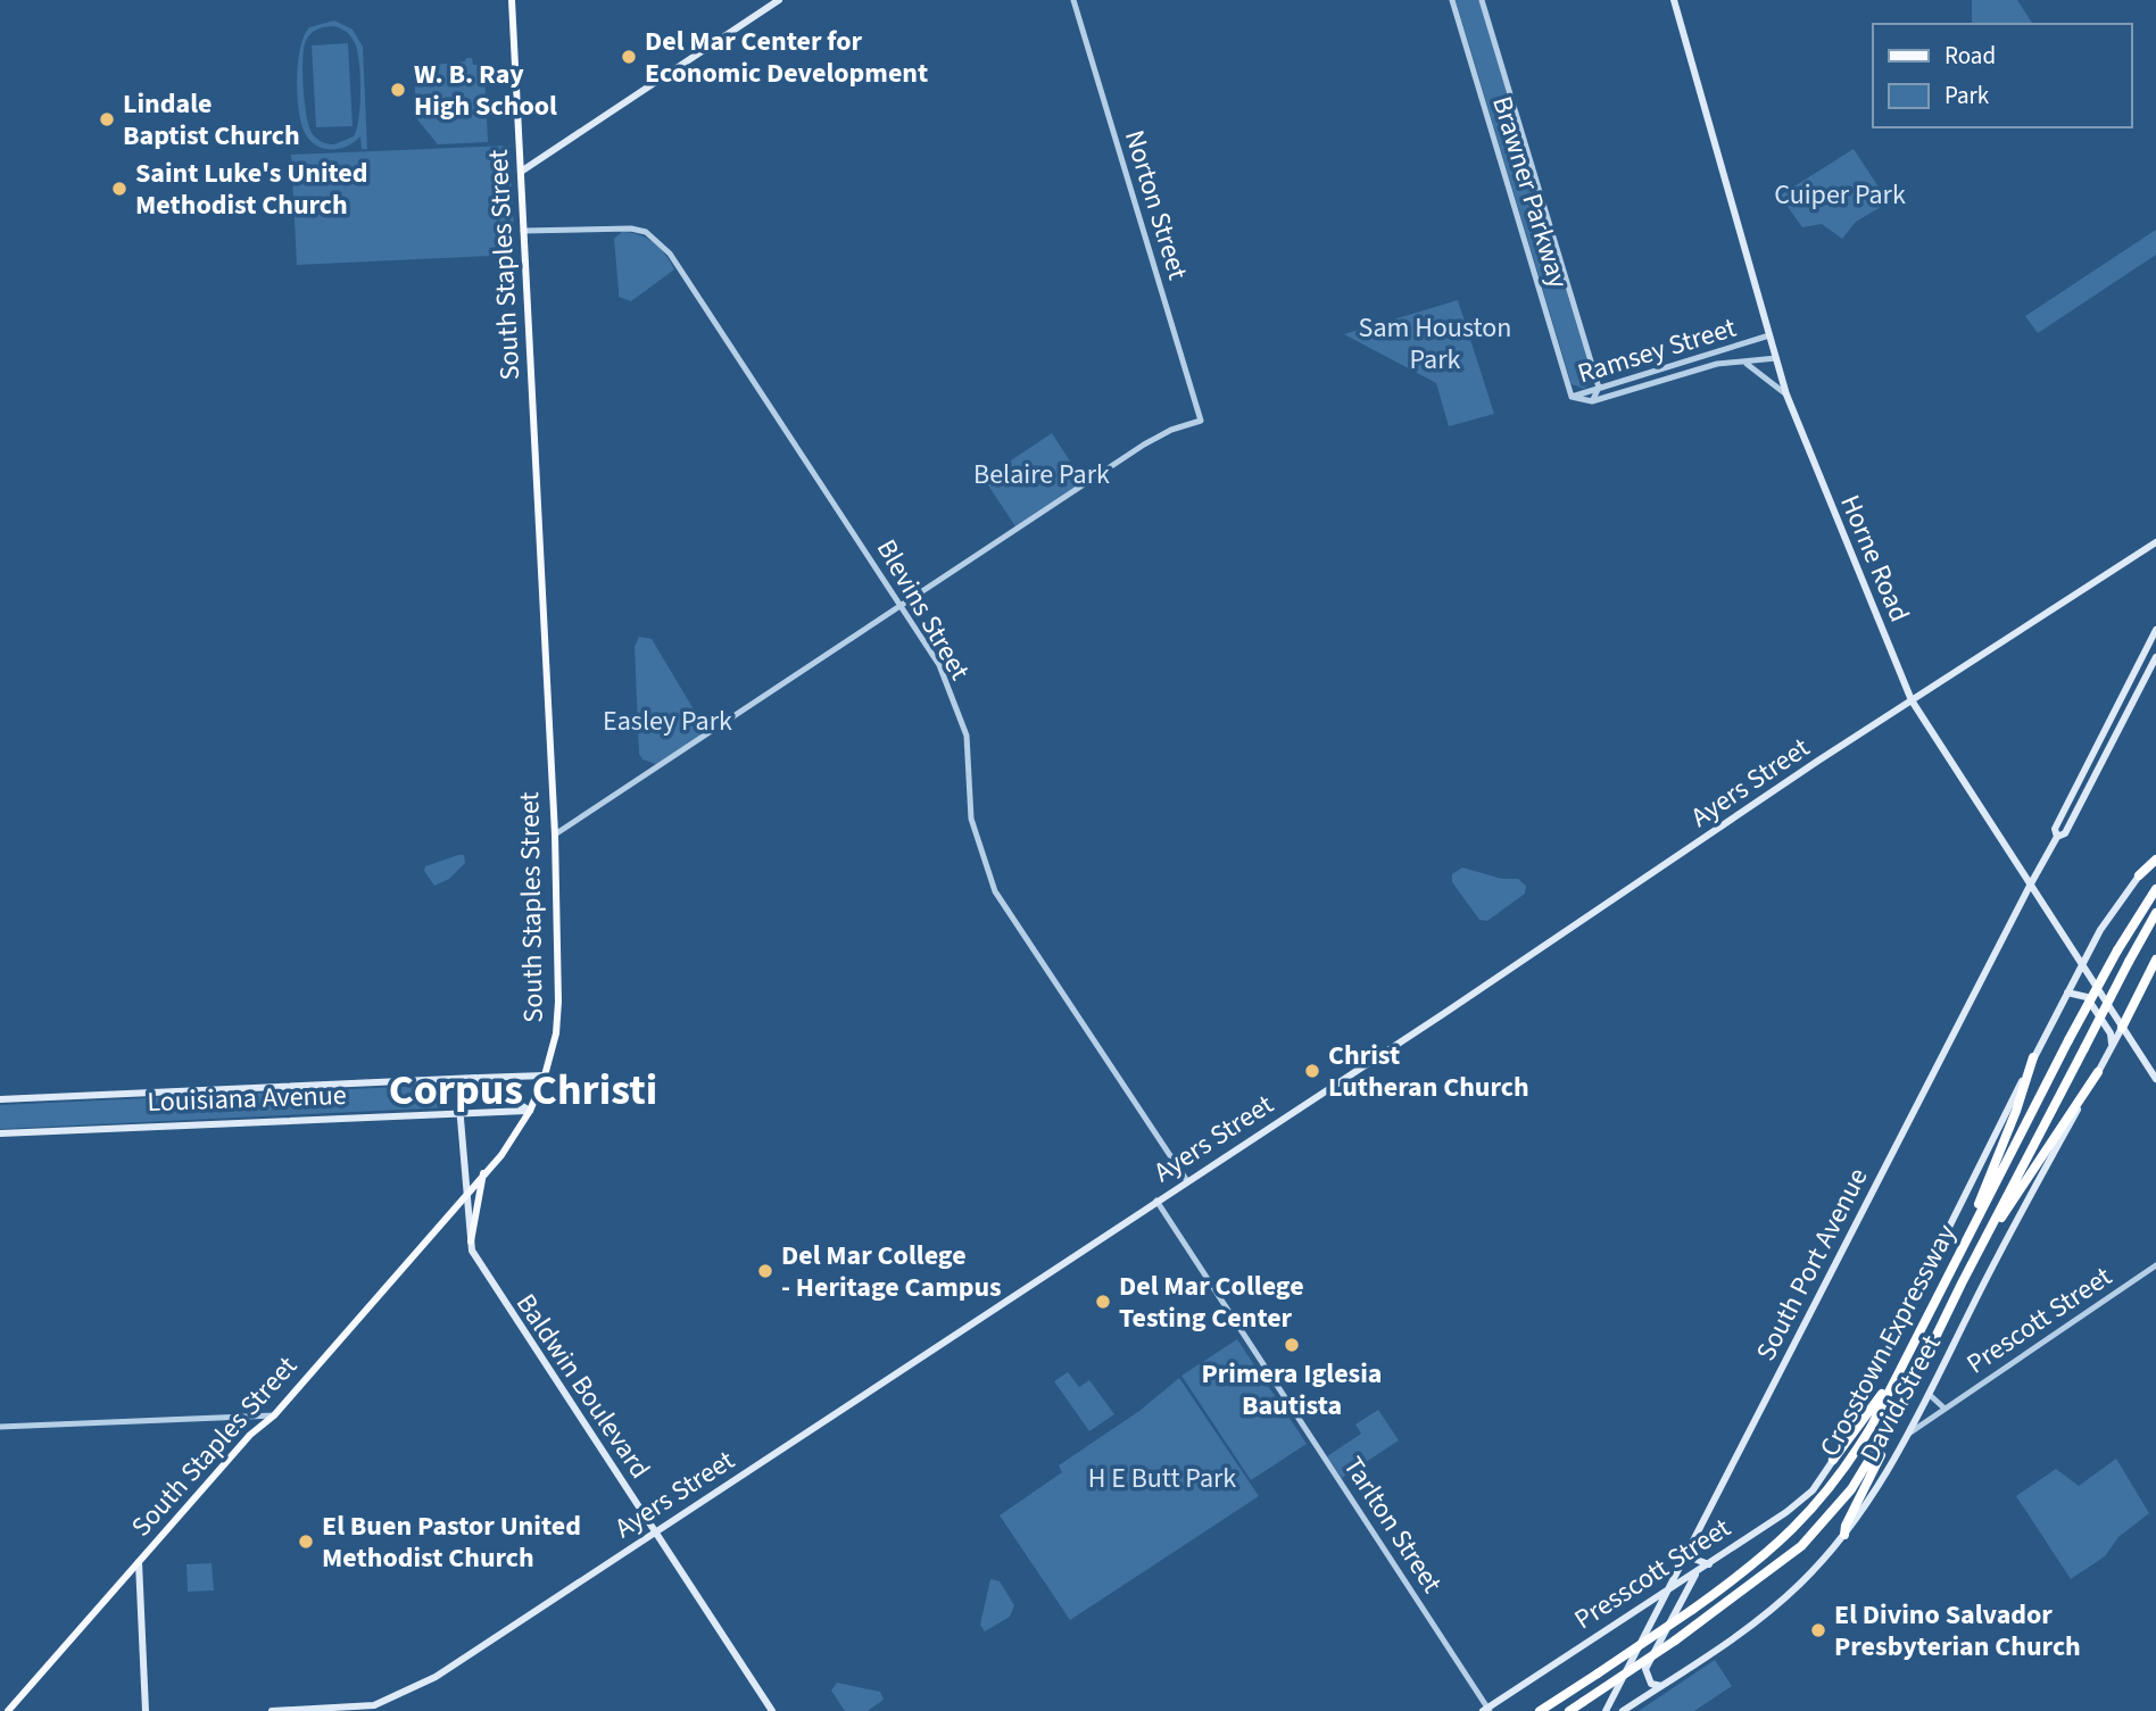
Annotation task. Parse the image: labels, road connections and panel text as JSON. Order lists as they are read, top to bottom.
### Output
{
  "streets": {
    "highway": ["Crosstown Expressway"],
    "main road": [
      "South Staples Street",
      "Horne Road",
      "Ayers Street",
      "Louisiana Avenue",
      "South Port Avenue",
      "Baldwin Boulevard",
      "David Street",
      "Presscott Street"
    ],
    "street": [
      "Brawner Parkway",
      "Norton Street",
      "Ramsey Street",
      "Blevins Street",
      "Prescott Street",
      "Tarlton Street"
    ]
  },
  "crossings": [
    ["Brawner Parkway", "Ramsey Street"],
    ["Norton Street", "Blevins Street"],
    ["South Staples Street", "Blevins Street"],
    ["South Staples Street", "Louisiana Avenue"],
    ["South Staples Street", "Baldwin Boulevard"],
    ["Ramsey Street", "Horne Road"],
    ["Horne Road", "Ayers Street"],
    ["Horne Road", "South Port Avenue"],
    ["Horne Road", "Crosstown Expressway"],
    ["Horne Road", "David Street"],
    ["Blevins Street", "Ayers Street"],
    ["Ayers Street", "Baldwin Boulevard"],
    ["Ayers Street", "Tarlton Street"],
    ["Louisiana Avenue", "Baldwin Boulevard"],
    ["South Port Avenue", "Presscott Street"],
    ["Prescott Street", "David Street"],
    ["Crosstown Expressway", "Presscott Street"],
    ["Tarlton Street", "Presscott Street"]
  ],
  "districts": ["Corpus Christi"],
  "parks": [
    "Cuiper Park",
    "Sam Houston Park",
    "Belaire Park",
    "Easley Park",
    "H E Butt Park"
  ],
  "places": [
    "Del Mar Center for Economic Development",
    "W. B. Ray High School",
    "Lindale Baptist Church",
    "Saint Luke's United Methodist Church",
    "Christ Lutheran Church",
    "Del Mar College - Heritage Campus",
    "Del Mar College Testing Center",
    "Primera Iglesia Bautista",
    "El Buen Pastor United Methodist Church",
    "El Divino Salvador Presbyterian Church"
  ],
  "legend": ["Road", "Park"]
}
